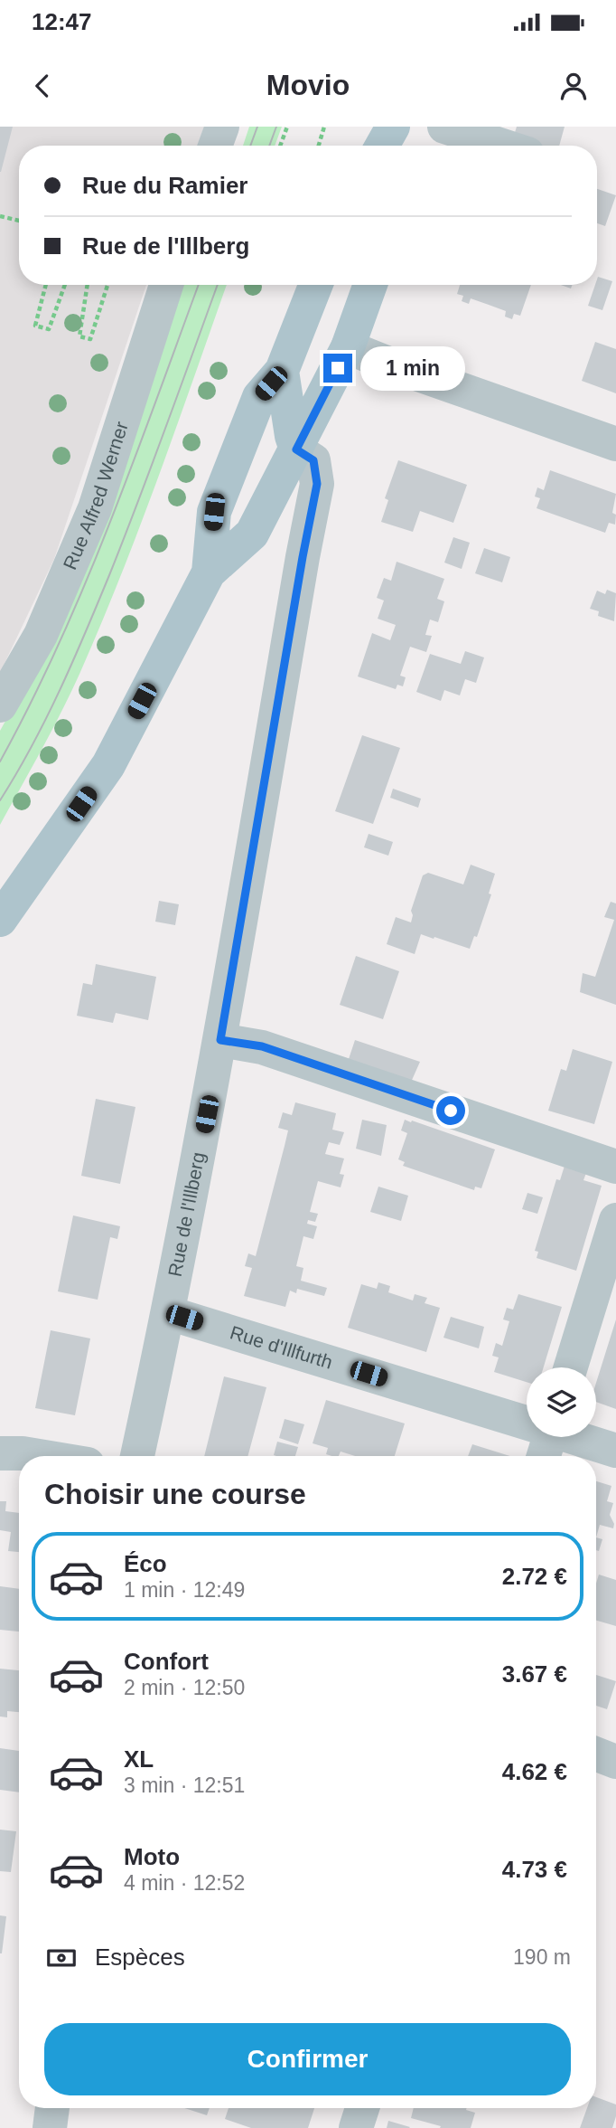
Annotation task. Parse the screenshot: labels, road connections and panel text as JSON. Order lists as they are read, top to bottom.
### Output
{
  "streets": {
    "street": ["Rue Alfred Werner", "Rue de l'Illberg", "Rue d'Illfurth"]
  },
  "crossings": [
    ["Rue de l'Illberg", "Rue d'Illfurth"]
  ],
  "page": {
    "status": "12:47",
    "header": "Movio",
    "banner": ["Rue du Ramier", "Rue de l'Illberg"],
    "bubble": "1 min",
    "heading": "Choisir une course",
    "list": [
      {
        "name": "Éco",
        "note": "1 min · 12:49",
        "value": "2.72 €"
      },
      {
        "name": "Confort",
        "note": "2 min · 12:50",
        "value": "3.67 €"
      },
      {
        "name": "XL",
        "note": "3 min · 12:51",
        "value": "4.62 €"
      },
      {
        "name": "Moto",
        "note": "4 min · 12:52",
        "value": "4.73 €"
      }
    ],
    "pay": ["Espèces", "190 m"],
    "buttons": "Confirmer"
  }
}
